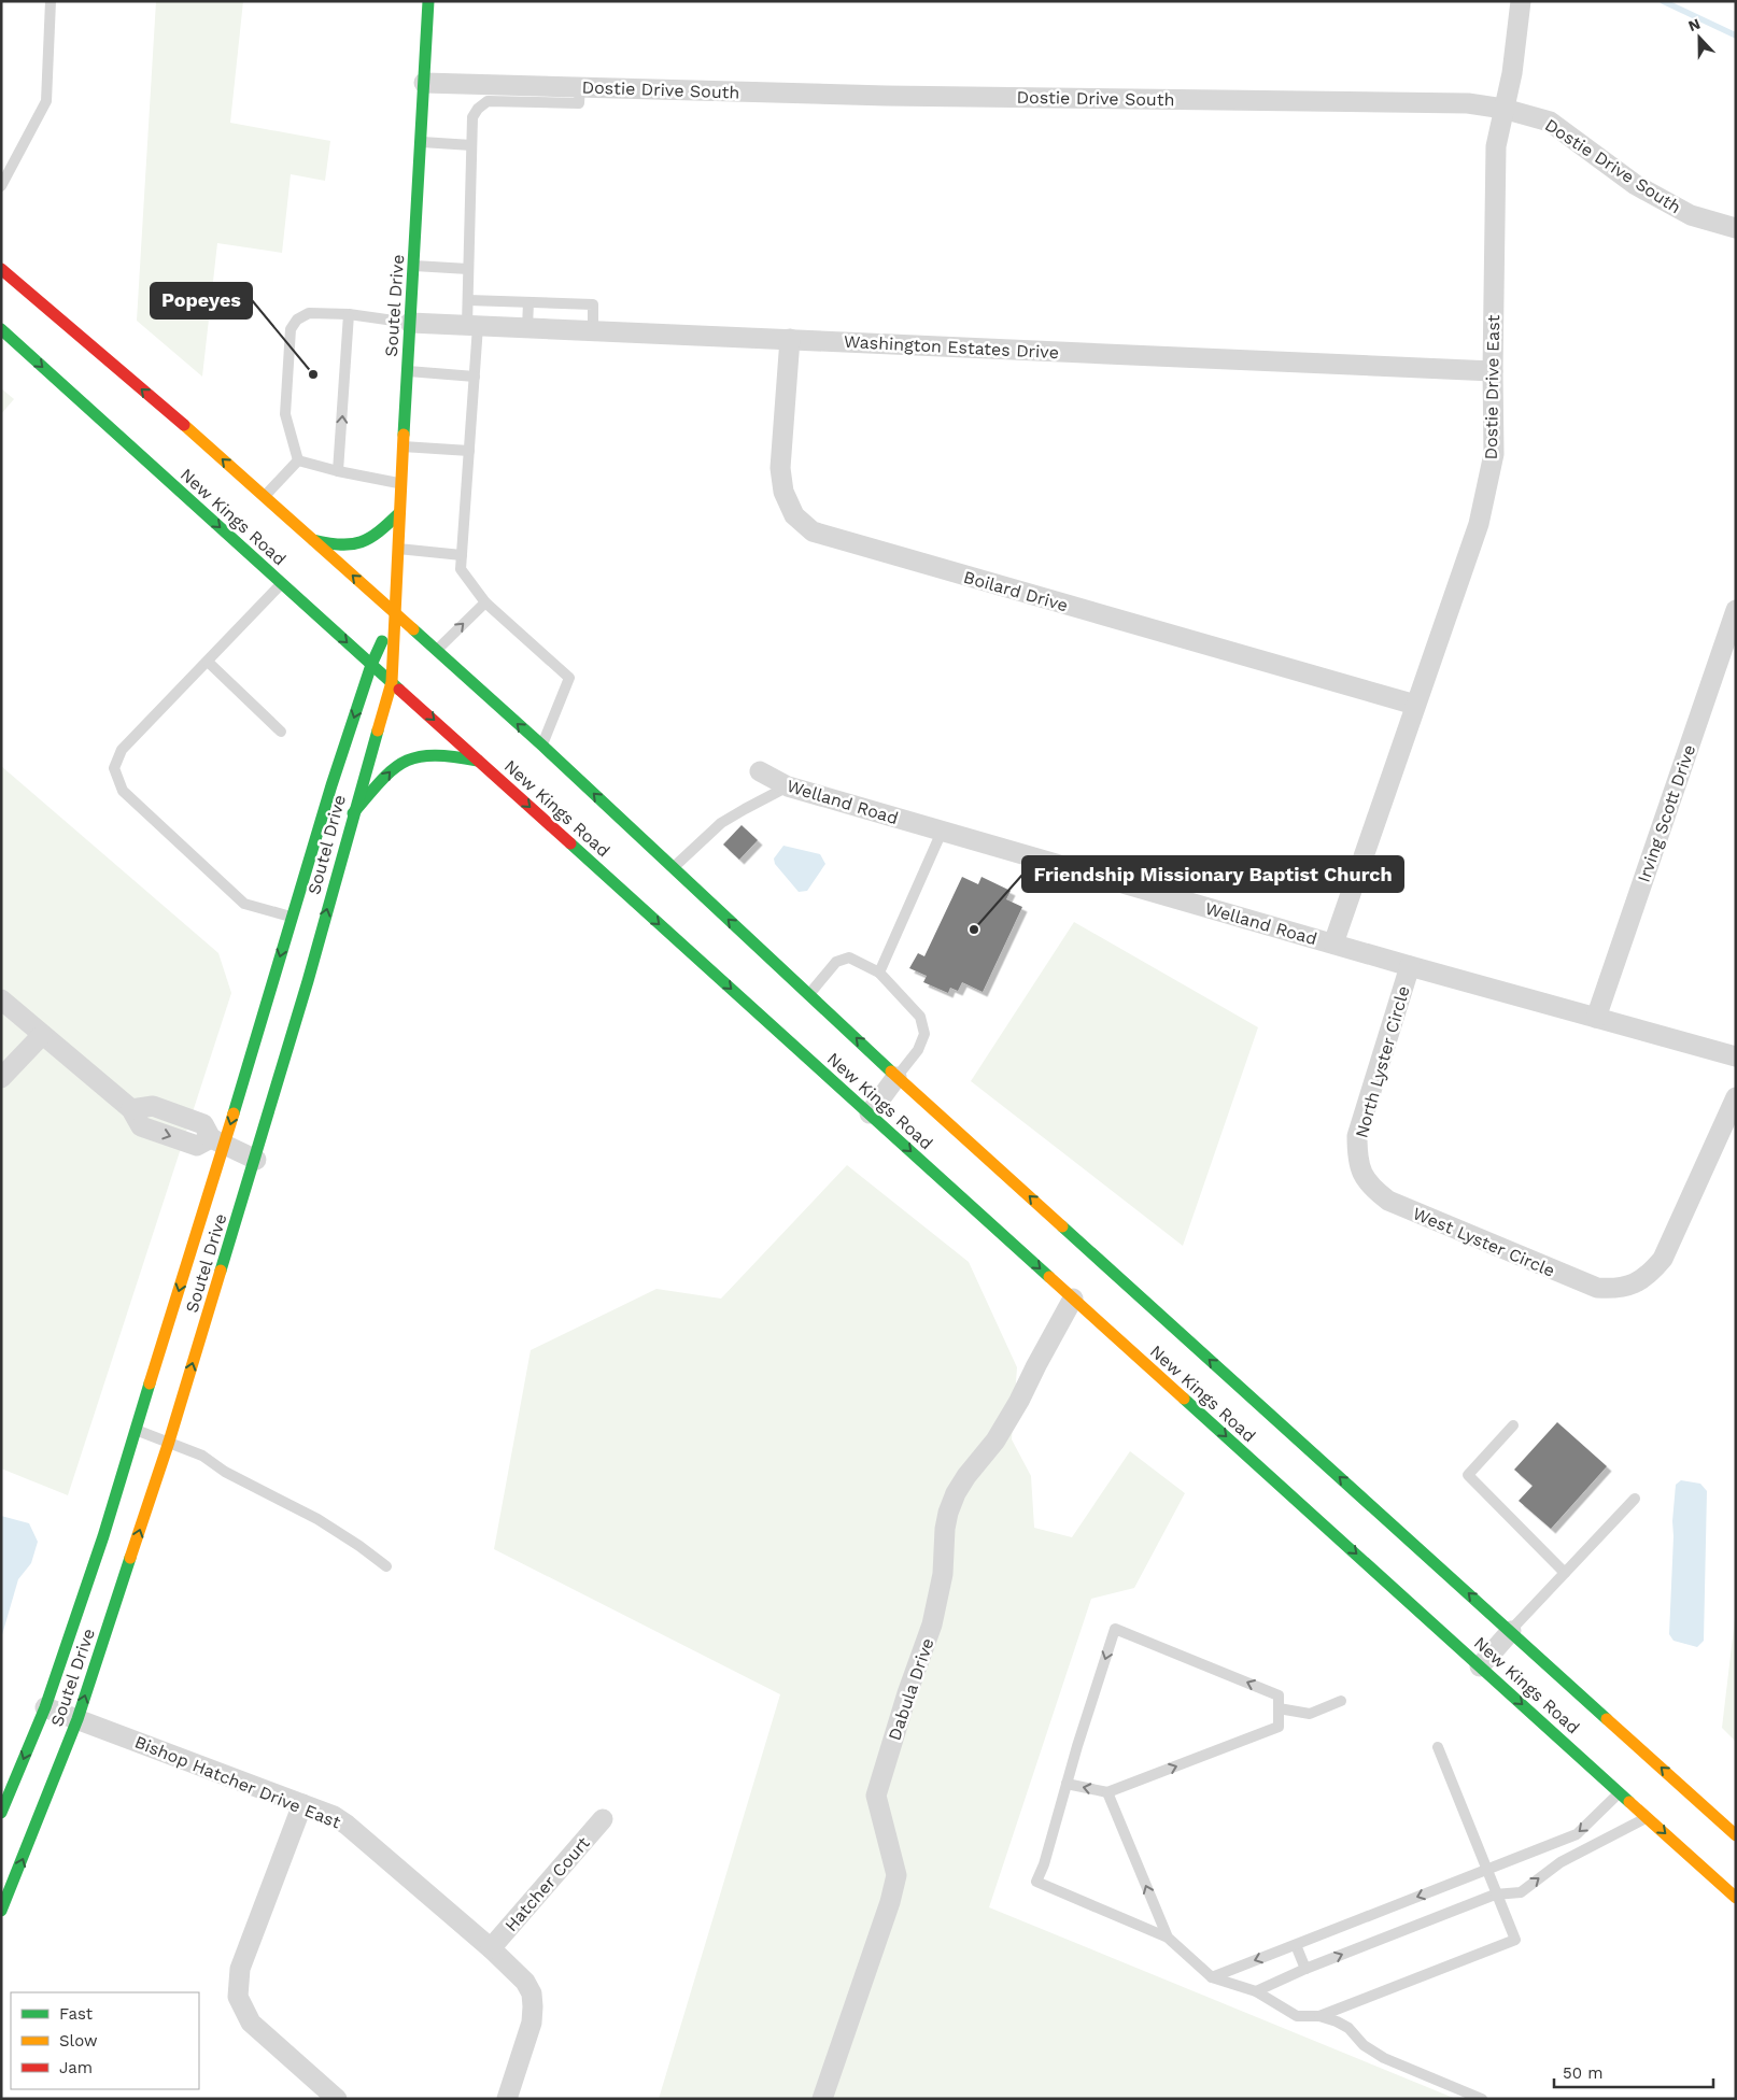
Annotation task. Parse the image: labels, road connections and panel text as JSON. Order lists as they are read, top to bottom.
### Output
{
  "streets": {
    "main road": ["Soutel Drive", "New Kings Road"],
    "street": [
      "Dostie Drive South",
      "Washington Estates Drive",
      "Dostie Drive East",
      "Boilard Drive",
      "Welland Road",
      "Irving Scott Drive",
      "North Lyster Circle",
      "West Lyster Circle",
      "Dabula Drive",
      "Bishop Hatcher Drive East",
      "Hatcher Court"
    ]
  },
  "crossings": [
    ["Dostie Drive South", "Soutel Drive"],
    ["Dostie Drive South", "Dostie Drive East"],
    ["Soutel Drive", "Washington Estates Drive"],
    ["Soutel Drive", "New Kings Road"],
    ["Soutel Drive", "Bishop Hatcher Drive East"],
    ["Washington Estates Drive", "Dostie Drive East"],
    ["Washington Estates Drive", "Boilard Drive"],
    ["Dostie Drive East", "Boilard Drive"],
    ["Dostie Drive East", "Welland Road"],
    ["New Kings Road", "Dabula Drive"],
    ["Welland Road", "Irving Scott Drive"],
    ["Welland Road", "North Lyster Circle"],
    ["North Lyster Circle", "West Lyster Circle"],
    ["Bishop Hatcher Drive East", "Hatcher Court"]
  ],
  "places": ["Popeyes", "Friendship Missionary Baptist Church"],
  "legend": ["Fast", "Slow", "Jam"],
  "scale_bar": "50 m",
  "north": "top"
}
